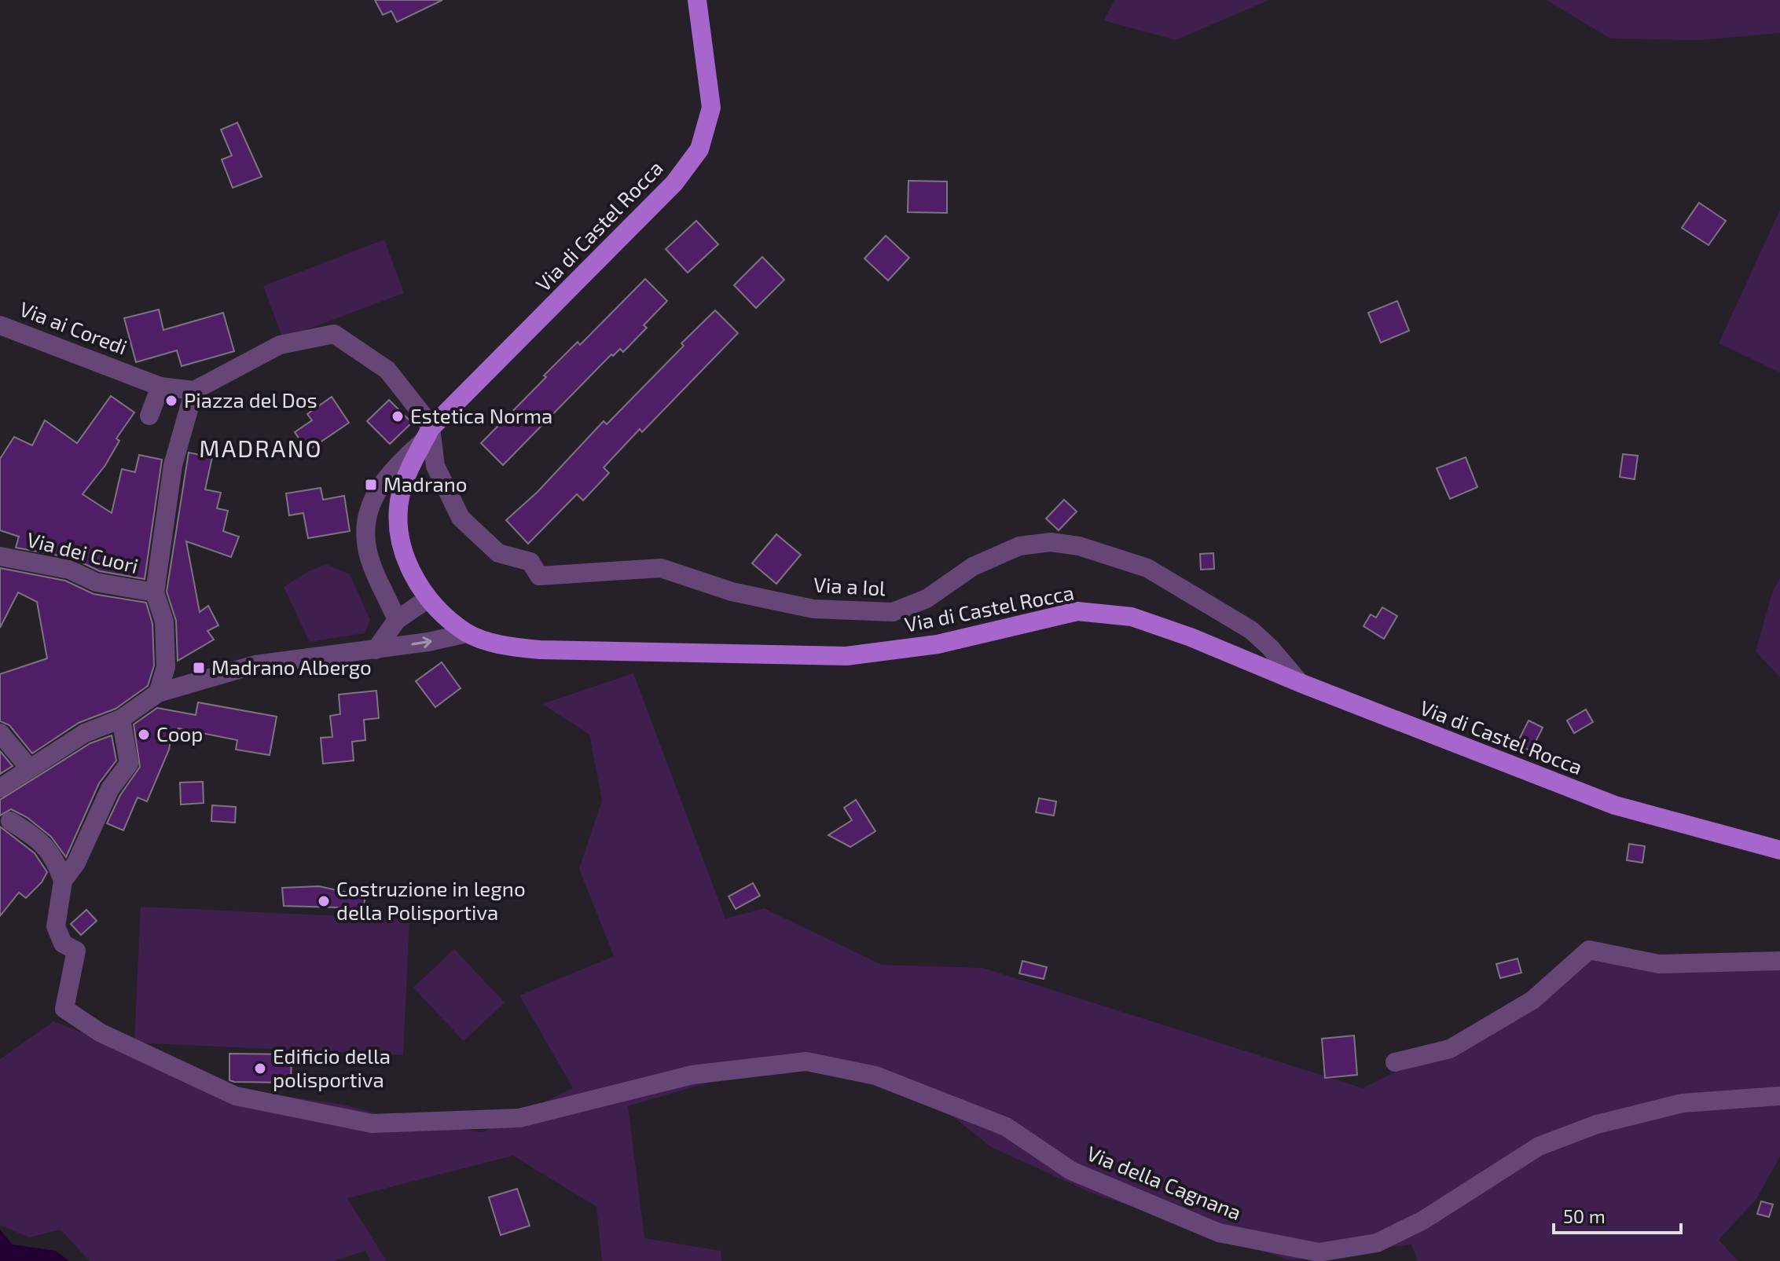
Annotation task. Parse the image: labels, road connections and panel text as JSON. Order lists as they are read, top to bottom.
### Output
{
  "streets": {
    "main road": ["Via di Castel Rocca"],
    "street": [
      "Via ai Coredi",
      "Via dei Cuori",
      "Via a Iol",
      "Via della Cagnana"
    ]
  },
  "crossings": [
    ["Via di Castel Rocca", "Via a Iol"]
  ],
  "districts": ["MADRANO"],
  "places": {
    "other": [
      "Piazza del Dos",
      "Estetica Norma",
      "Coop",
      "Costruzione in legno della Polisportiva",
      "Edificio della polisportiva"
    ],
    "transit": ["Madrano", "Madrano Albergo"]
  },
  "scale_bar": "50 m"
}
